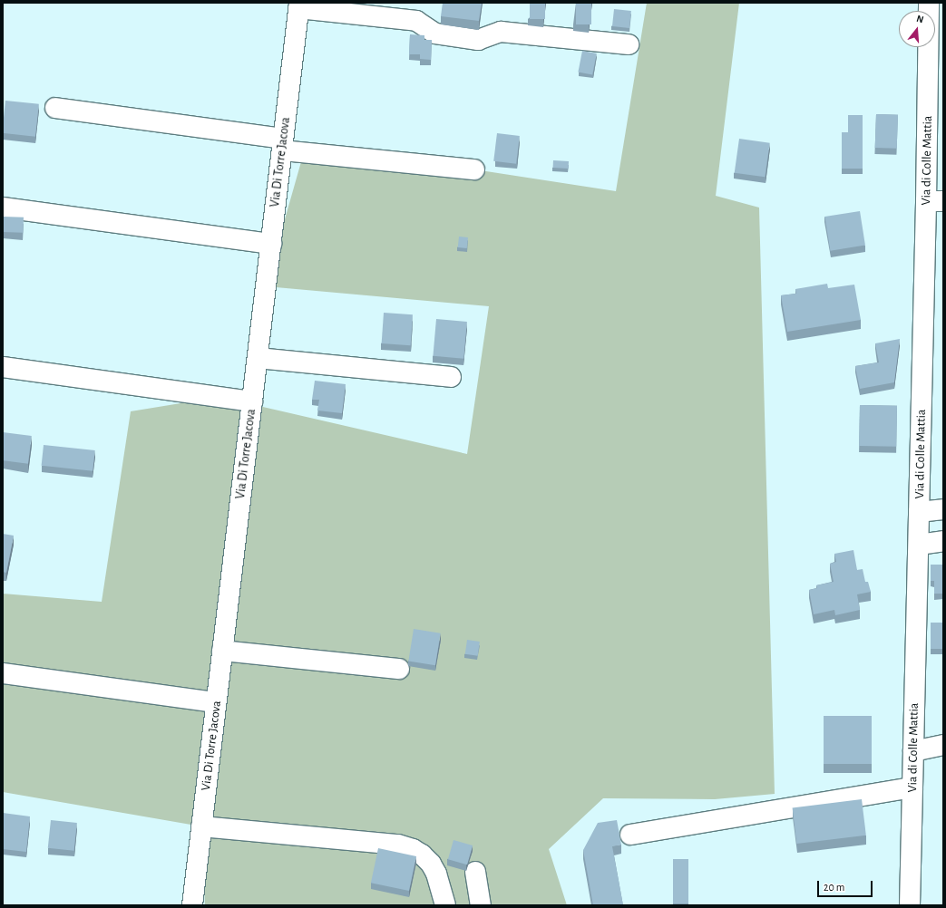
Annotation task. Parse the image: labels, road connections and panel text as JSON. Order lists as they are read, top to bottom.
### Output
{
  "streets": {
    "street": ["Via di Colle Mattia", "Via Di Torre Jacova"]
  },
  "scale_bar": "20 m",
  "north": "top"
}
